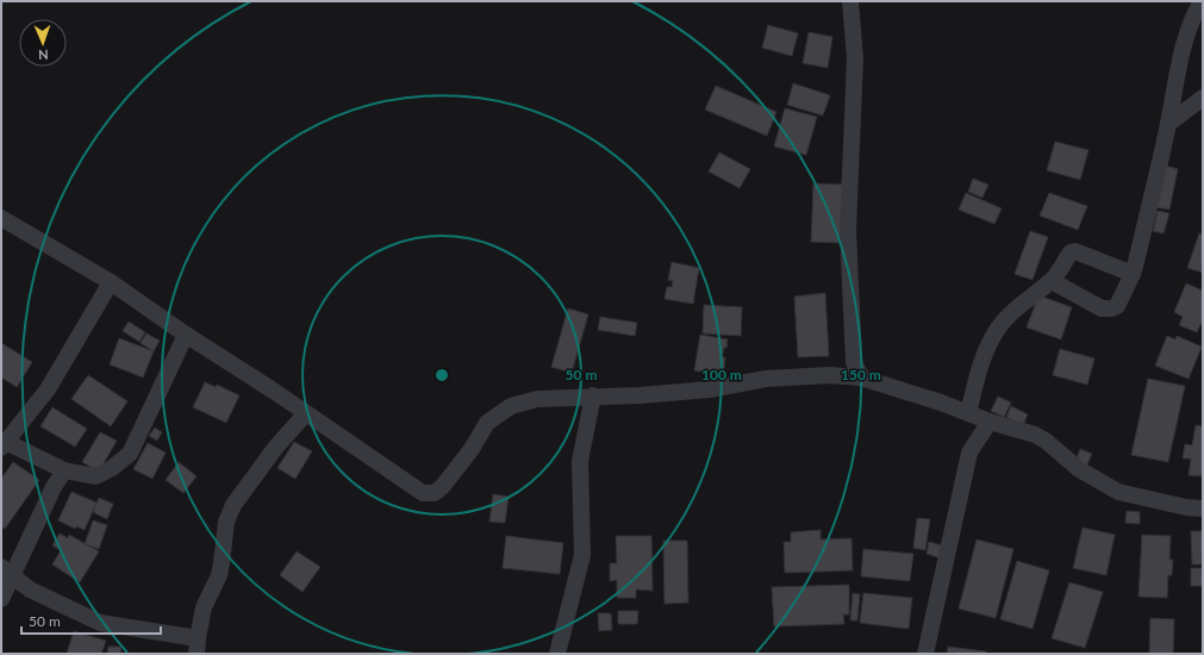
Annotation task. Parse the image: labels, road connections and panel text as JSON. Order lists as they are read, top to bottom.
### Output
{
  "scale_bar": "50 m",
  "north": "bottom",
  "rings": ["50 m", "100 m", "150 m"]
}
